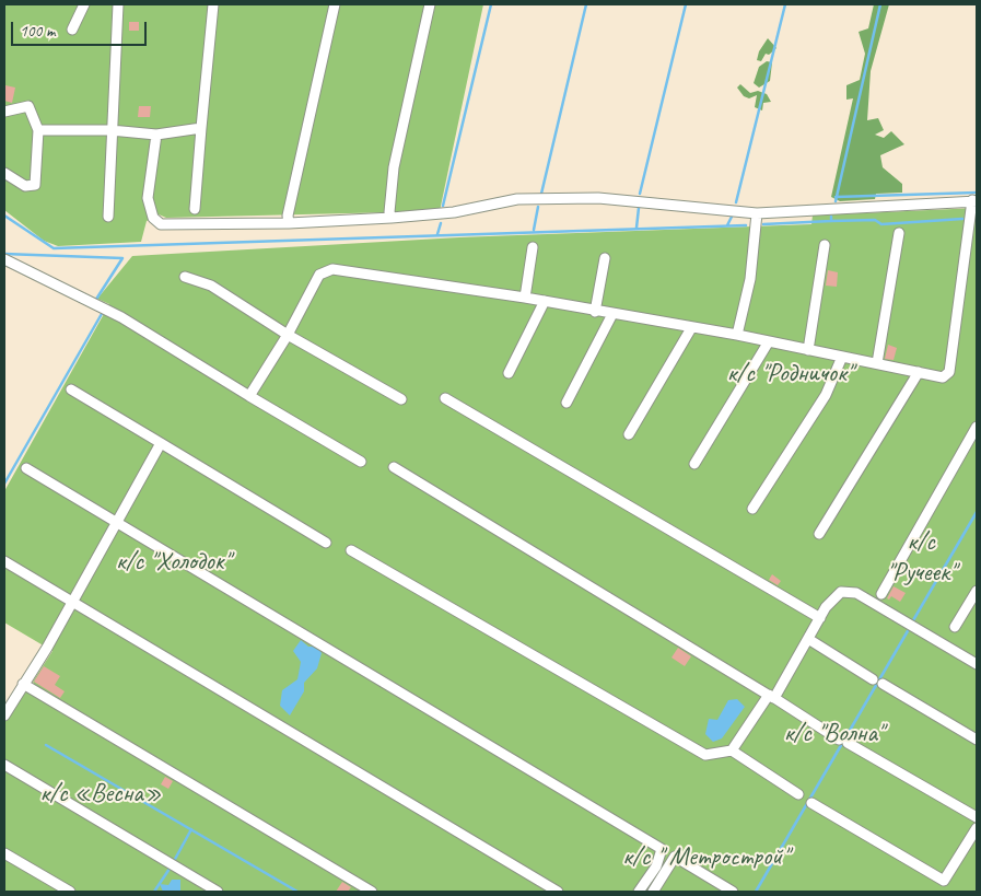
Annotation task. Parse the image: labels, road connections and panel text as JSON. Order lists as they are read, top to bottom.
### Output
{
  "parks": [
    "к/с \"Родничок\"",
    "к/с \"Ручеек\"",
    "к/с \"Холодок\"",
    "к/с \"Волна\"",
    "к/с «Весна»",
    "к/с \" Метрострой\""
  ],
  "scale_bar": "100 m"
}
